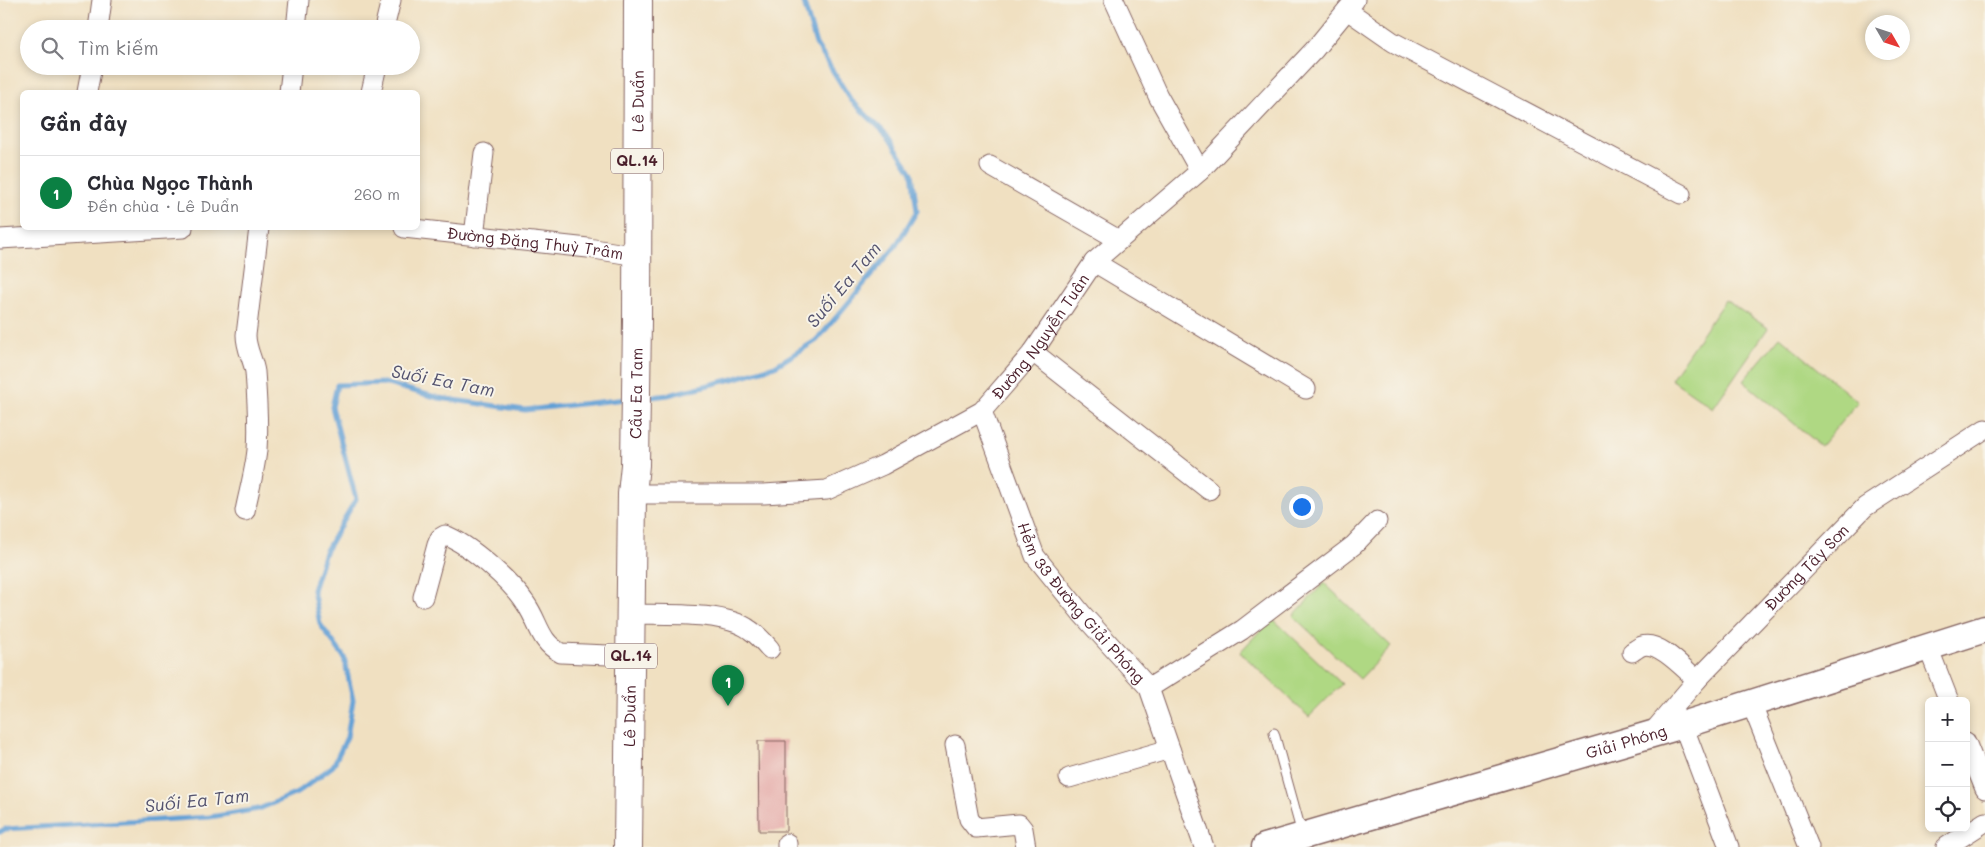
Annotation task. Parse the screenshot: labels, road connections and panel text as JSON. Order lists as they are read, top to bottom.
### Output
{
  "streets": {
    "main road": ["Lê Duẩn", "QL.14", "Cầu Ea Tam"],
    "street": [
      "Đường Đặng Thuỳ Trâm",
      "Đường Nguyễn Tuân",
      "Đường Tây Sơn",
      "Hẻm 33 Đường Giải Phóng",
      "Giải Phóng"
    ]
  },
  "crossings": [
    ["Lê Duẩn", "Đường Đặng Thuỳ Trâm"],
    ["Lê Duẩn", "Đường Nguyễn Tuân"],
    ["Lê Duẩn", "Cầu Ea Tam"],
    ["Đường Nguyễn Tuân", "Hẻm 33 Đường Giải Phóng"],
    ["Đường Tây Sơn", "Giải Phóng"]
  ],
  "water": ["Suối Ea Tam"],
  "north": "bottom right",
  "page": {
    "search": "Tìm kiếm",
    "heading": "Gần đây",
    "list": [
      {
        "mark": "1",
        "name": "Chùa Ngọc Thành",
        "note": "Đền chùa · Lê Duẩn",
        "value": "260 m"
      }
    ],
    "pins": "1",
    "map_buttons": ["+", "−"]
  }
}
